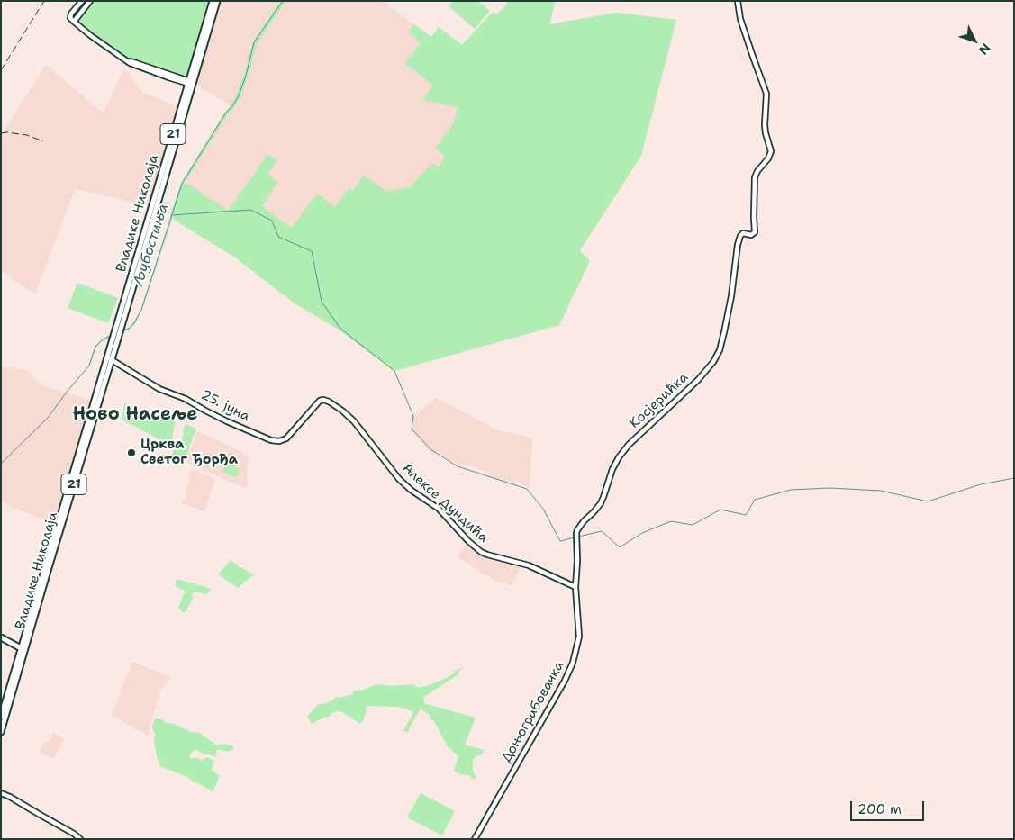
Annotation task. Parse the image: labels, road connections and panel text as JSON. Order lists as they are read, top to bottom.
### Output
{
  "streets": {
    "main road": ["21", "Владике Николаја"],
    "street": [
      "Косјерићка",
      "25. јуна",
      "Алексе Дундића",
      "Доњограбовачка"
    ]
  },
  "crossings": [
    ["Владике Николаја", "25. јуна"],
    ["Косјерићка", "Алексе Дундића"],
    ["Косјерићка", "Доњограбовачка"],
    ["25. јуна", "Алексе Дундића"],
    ["Алексе Дундића", "Доњограбовачка"]
  ],
  "districts": ["Ново Насеље"],
  "water": ["Љубостиња"],
  "places": ["Црква Светог Ђорђа"],
  "scale_bar": "200 m",
  "north": "bottom right"
}
